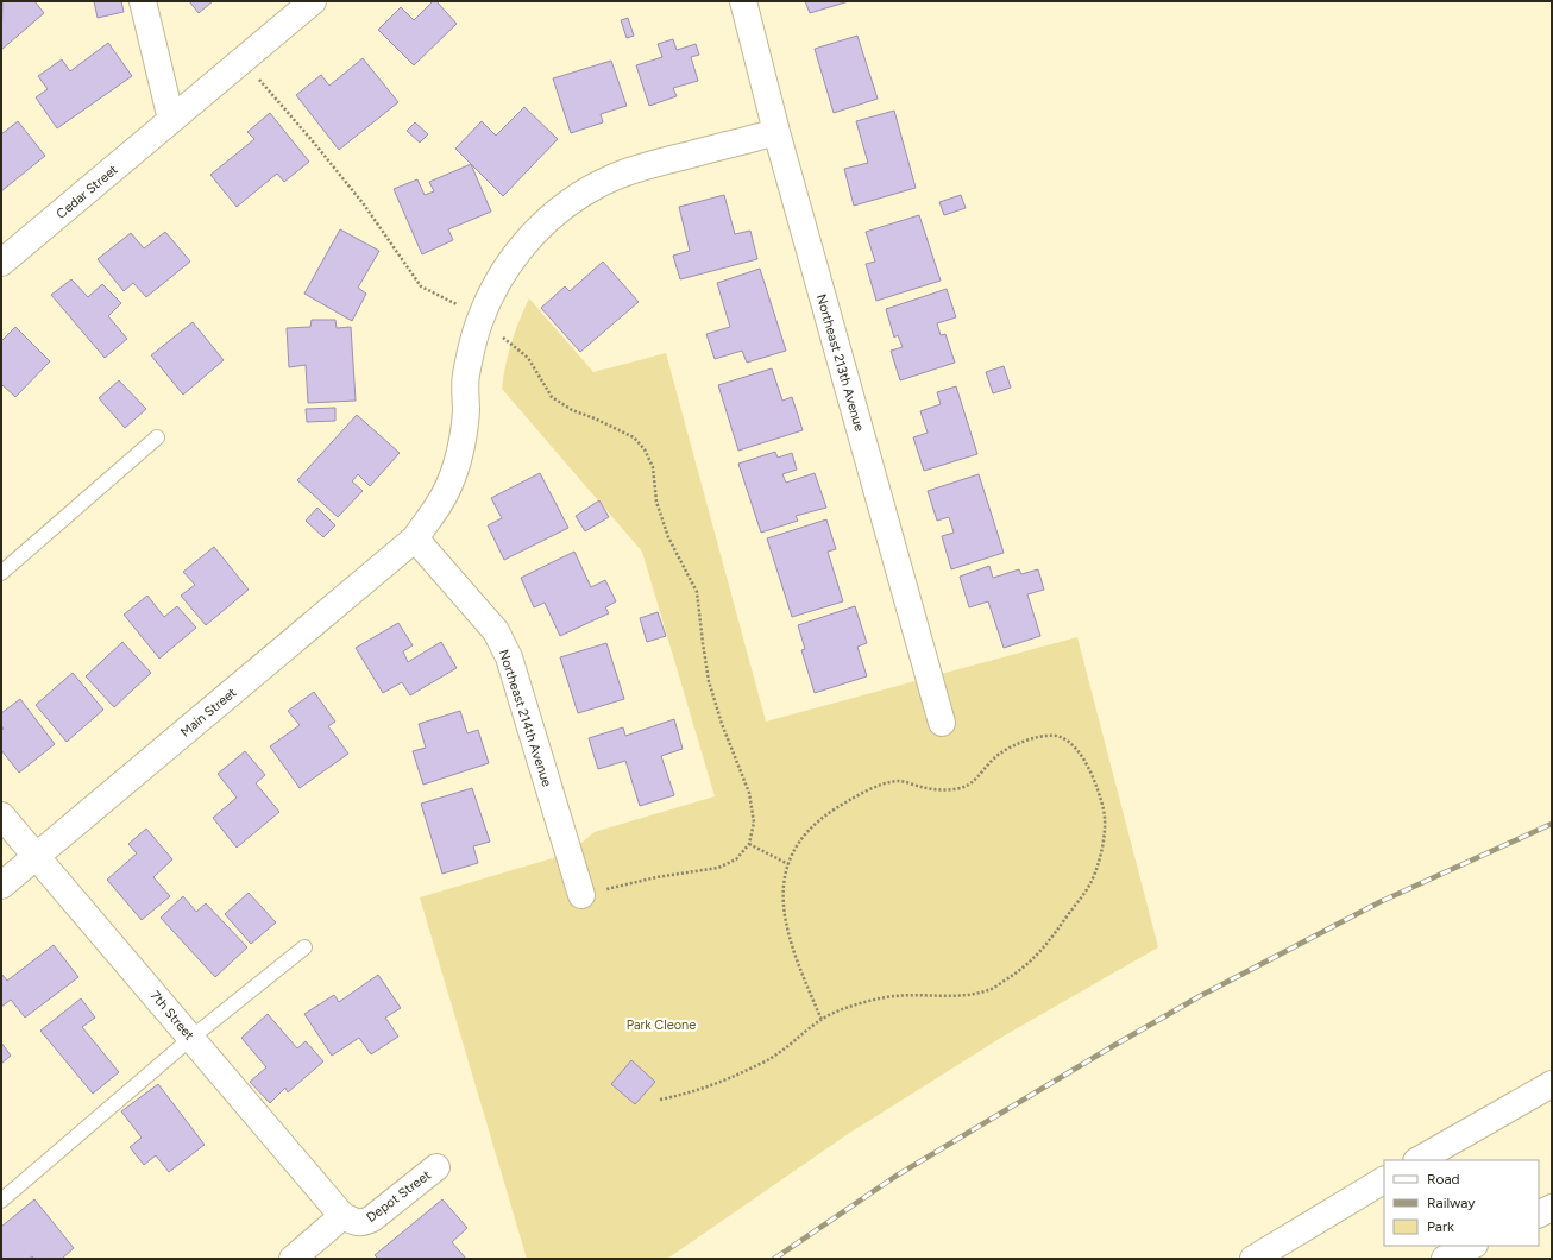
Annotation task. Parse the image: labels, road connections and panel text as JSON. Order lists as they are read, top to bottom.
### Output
{
  "streets": {
    "main road": [
      "Cedar Street",
      "Northeast 213th Avenue",
      "Main Street",
      "Northeast 214th Avenue",
      "7th Street",
      "Depot Street"
    ]
  },
  "crossings": [
    ["Northeast 213th Avenue", "Main Street"],
    ["Main Street", "Northeast 214th Avenue"],
    ["Main Street", "7th Street"],
    ["7th Street", "Depot Street"]
  ],
  "parks": ["Park Cleone"],
  "legend": ["Road", "Railway", "Park"]
}
